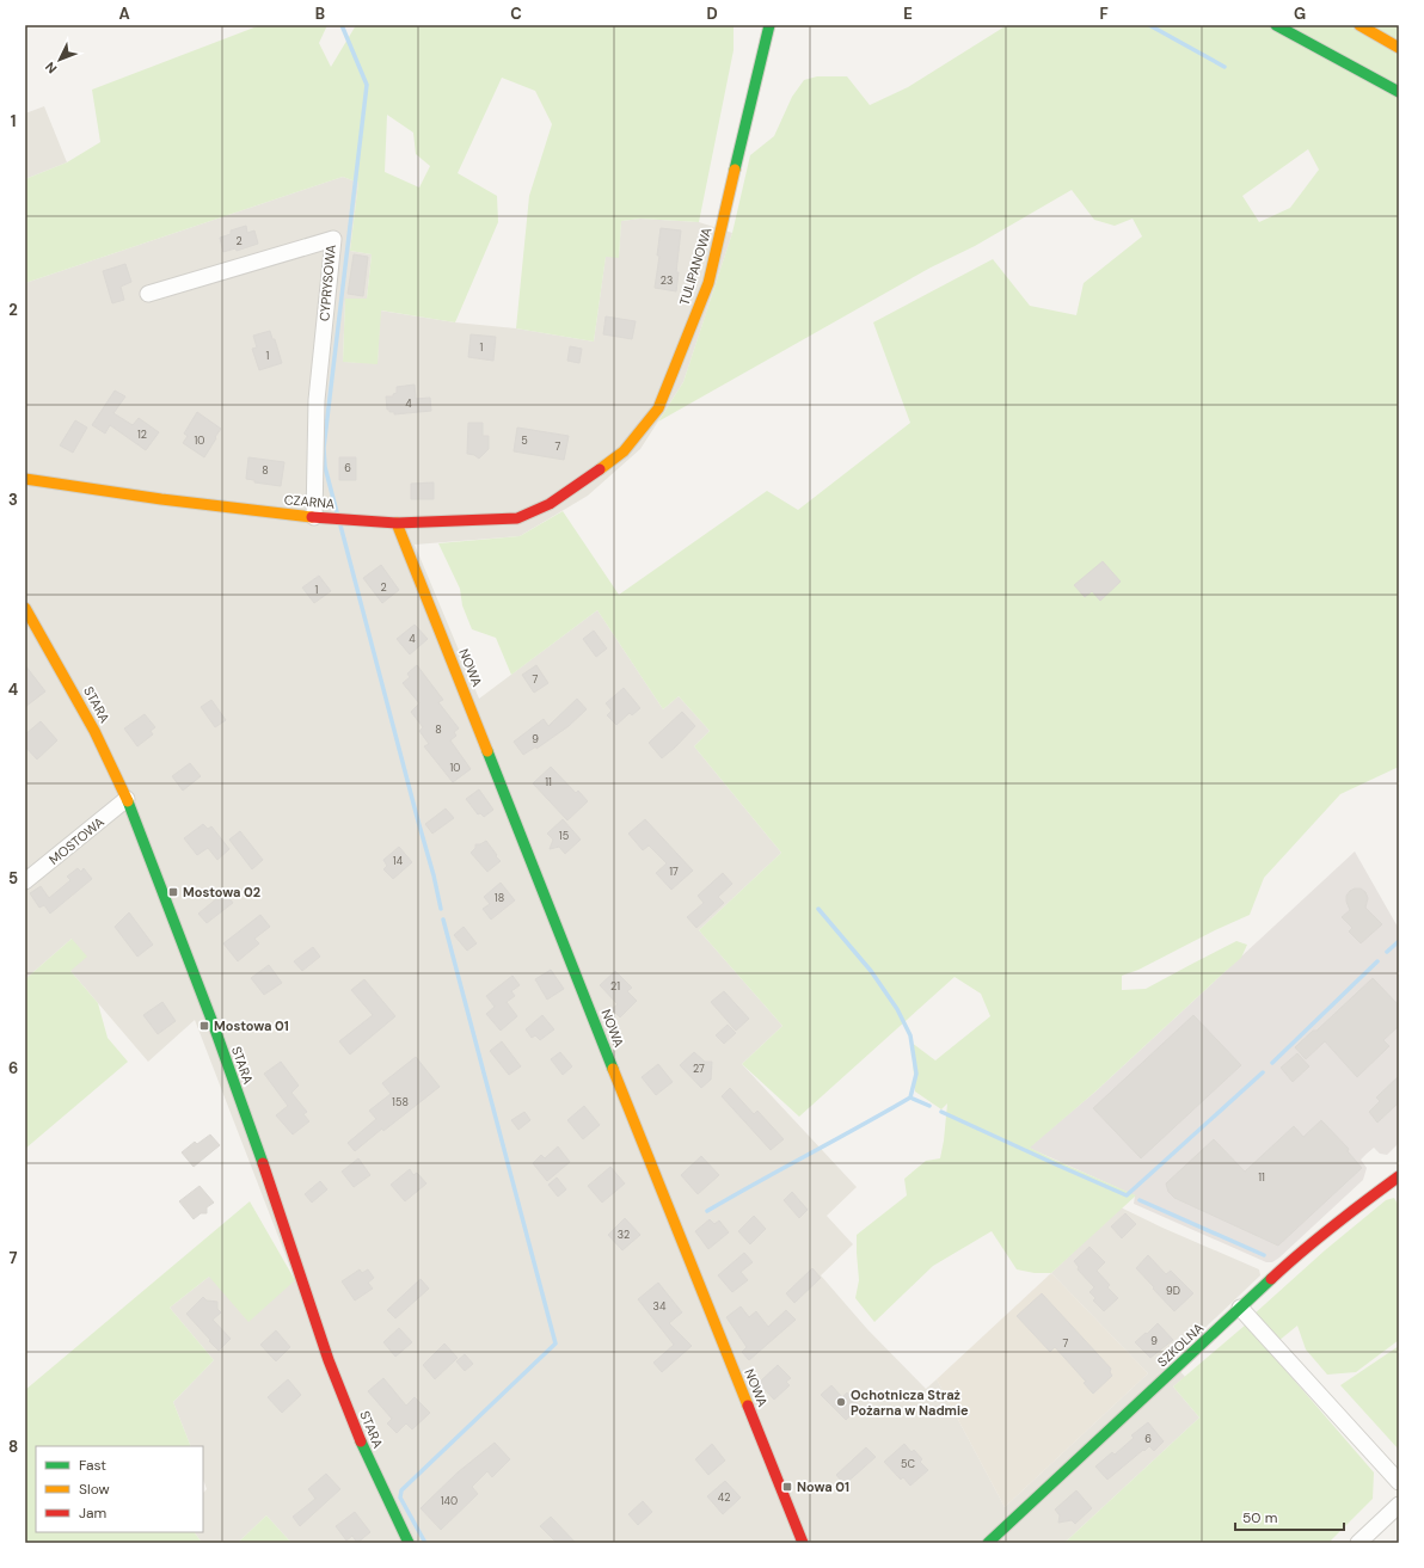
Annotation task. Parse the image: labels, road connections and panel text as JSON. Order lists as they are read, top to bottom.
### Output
{
  "streets": {
    "main road": [
      "TULIPANOWA",
      "CZARNA",
      "NOWA",
      "STARA",
      "SZKOLNA"
    ],
    "street": ["CYPRYSOWA", "MOSTOWA"]
  },
  "crossings": [
    ["TULIPANOWA", "CZARNA"],
    ["CYPRYSOWA", "CZARNA"],
    ["CZARNA", "NOWA"],
    ["STARA", "MOSTOWA"]
  ],
  "places": {
    "transit": ["Mostowa 02", "Mostowa 01", "Nowa 01"],
    "other": ["Ochotnicza Straż Pożarna w Nadmie"]
  },
  "house_numbers": [
    "2",
    "23",
    "1",
    "1",
    "4",
    "12",
    "10",
    "5",
    "7",
    "6",
    "8",
    "2",
    "1",
    "4",
    "7",
    "8",
    "9",
    "10",
    "11",
    "15",
    "14",
    "17",
    "18",
    "21",
    "27",
    "158",
    "11",
    "32",
    "9D",
    "34",
    "9",
    "7",
    "6",
    "5C",
    "42",
    "140"
  ],
  "legend": ["Fast", "Slow", "Jam"],
  "scale_bar": "50 m",
  "north": "bottom left",
  "grid": {
    "columns": [
      "A",
      "B",
      "C",
      "D",
      "E",
      "F",
      "G"
    ],
    "rows": [
      "1",
      "2",
      "3",
      "4",
      "5",
      "6",
      "7",
      "8"
    ]
  }
}
